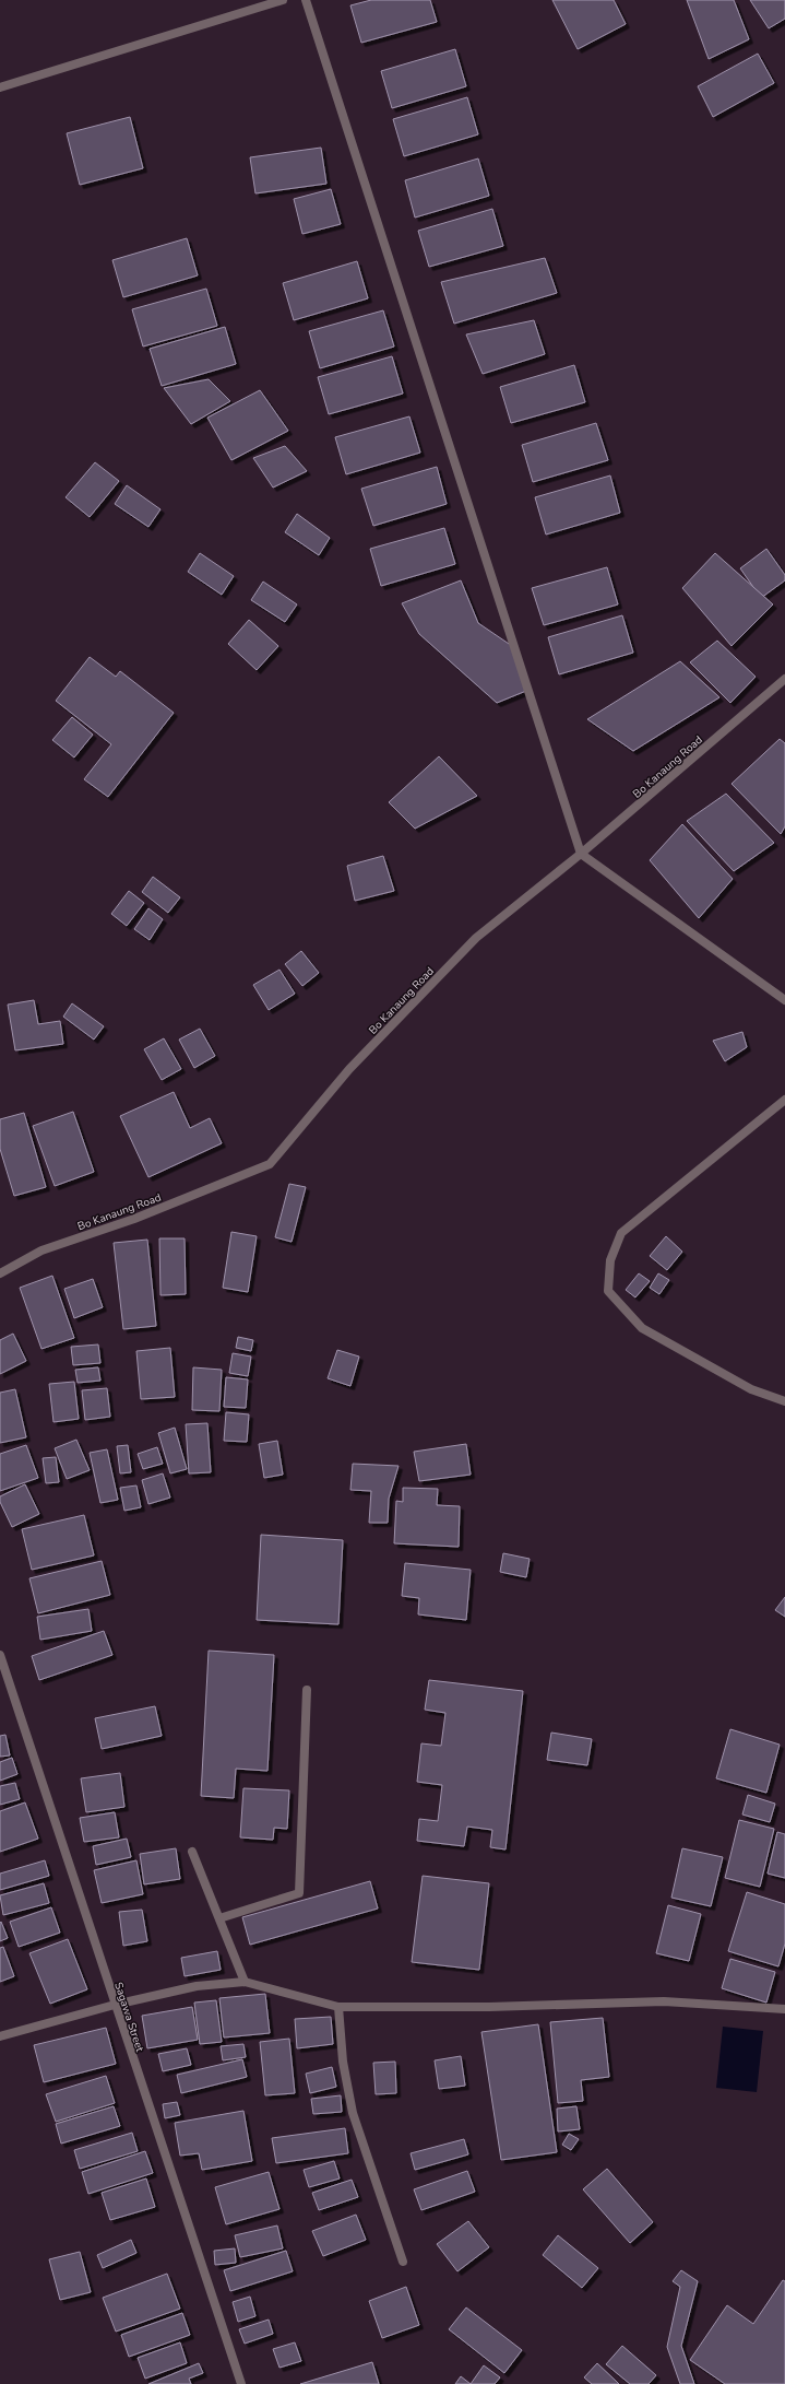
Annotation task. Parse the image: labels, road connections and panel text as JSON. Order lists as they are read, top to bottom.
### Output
{
  "streets": {
    "street": ["Bo Kanaung Road", "Sagawa Street"]
  }
}
